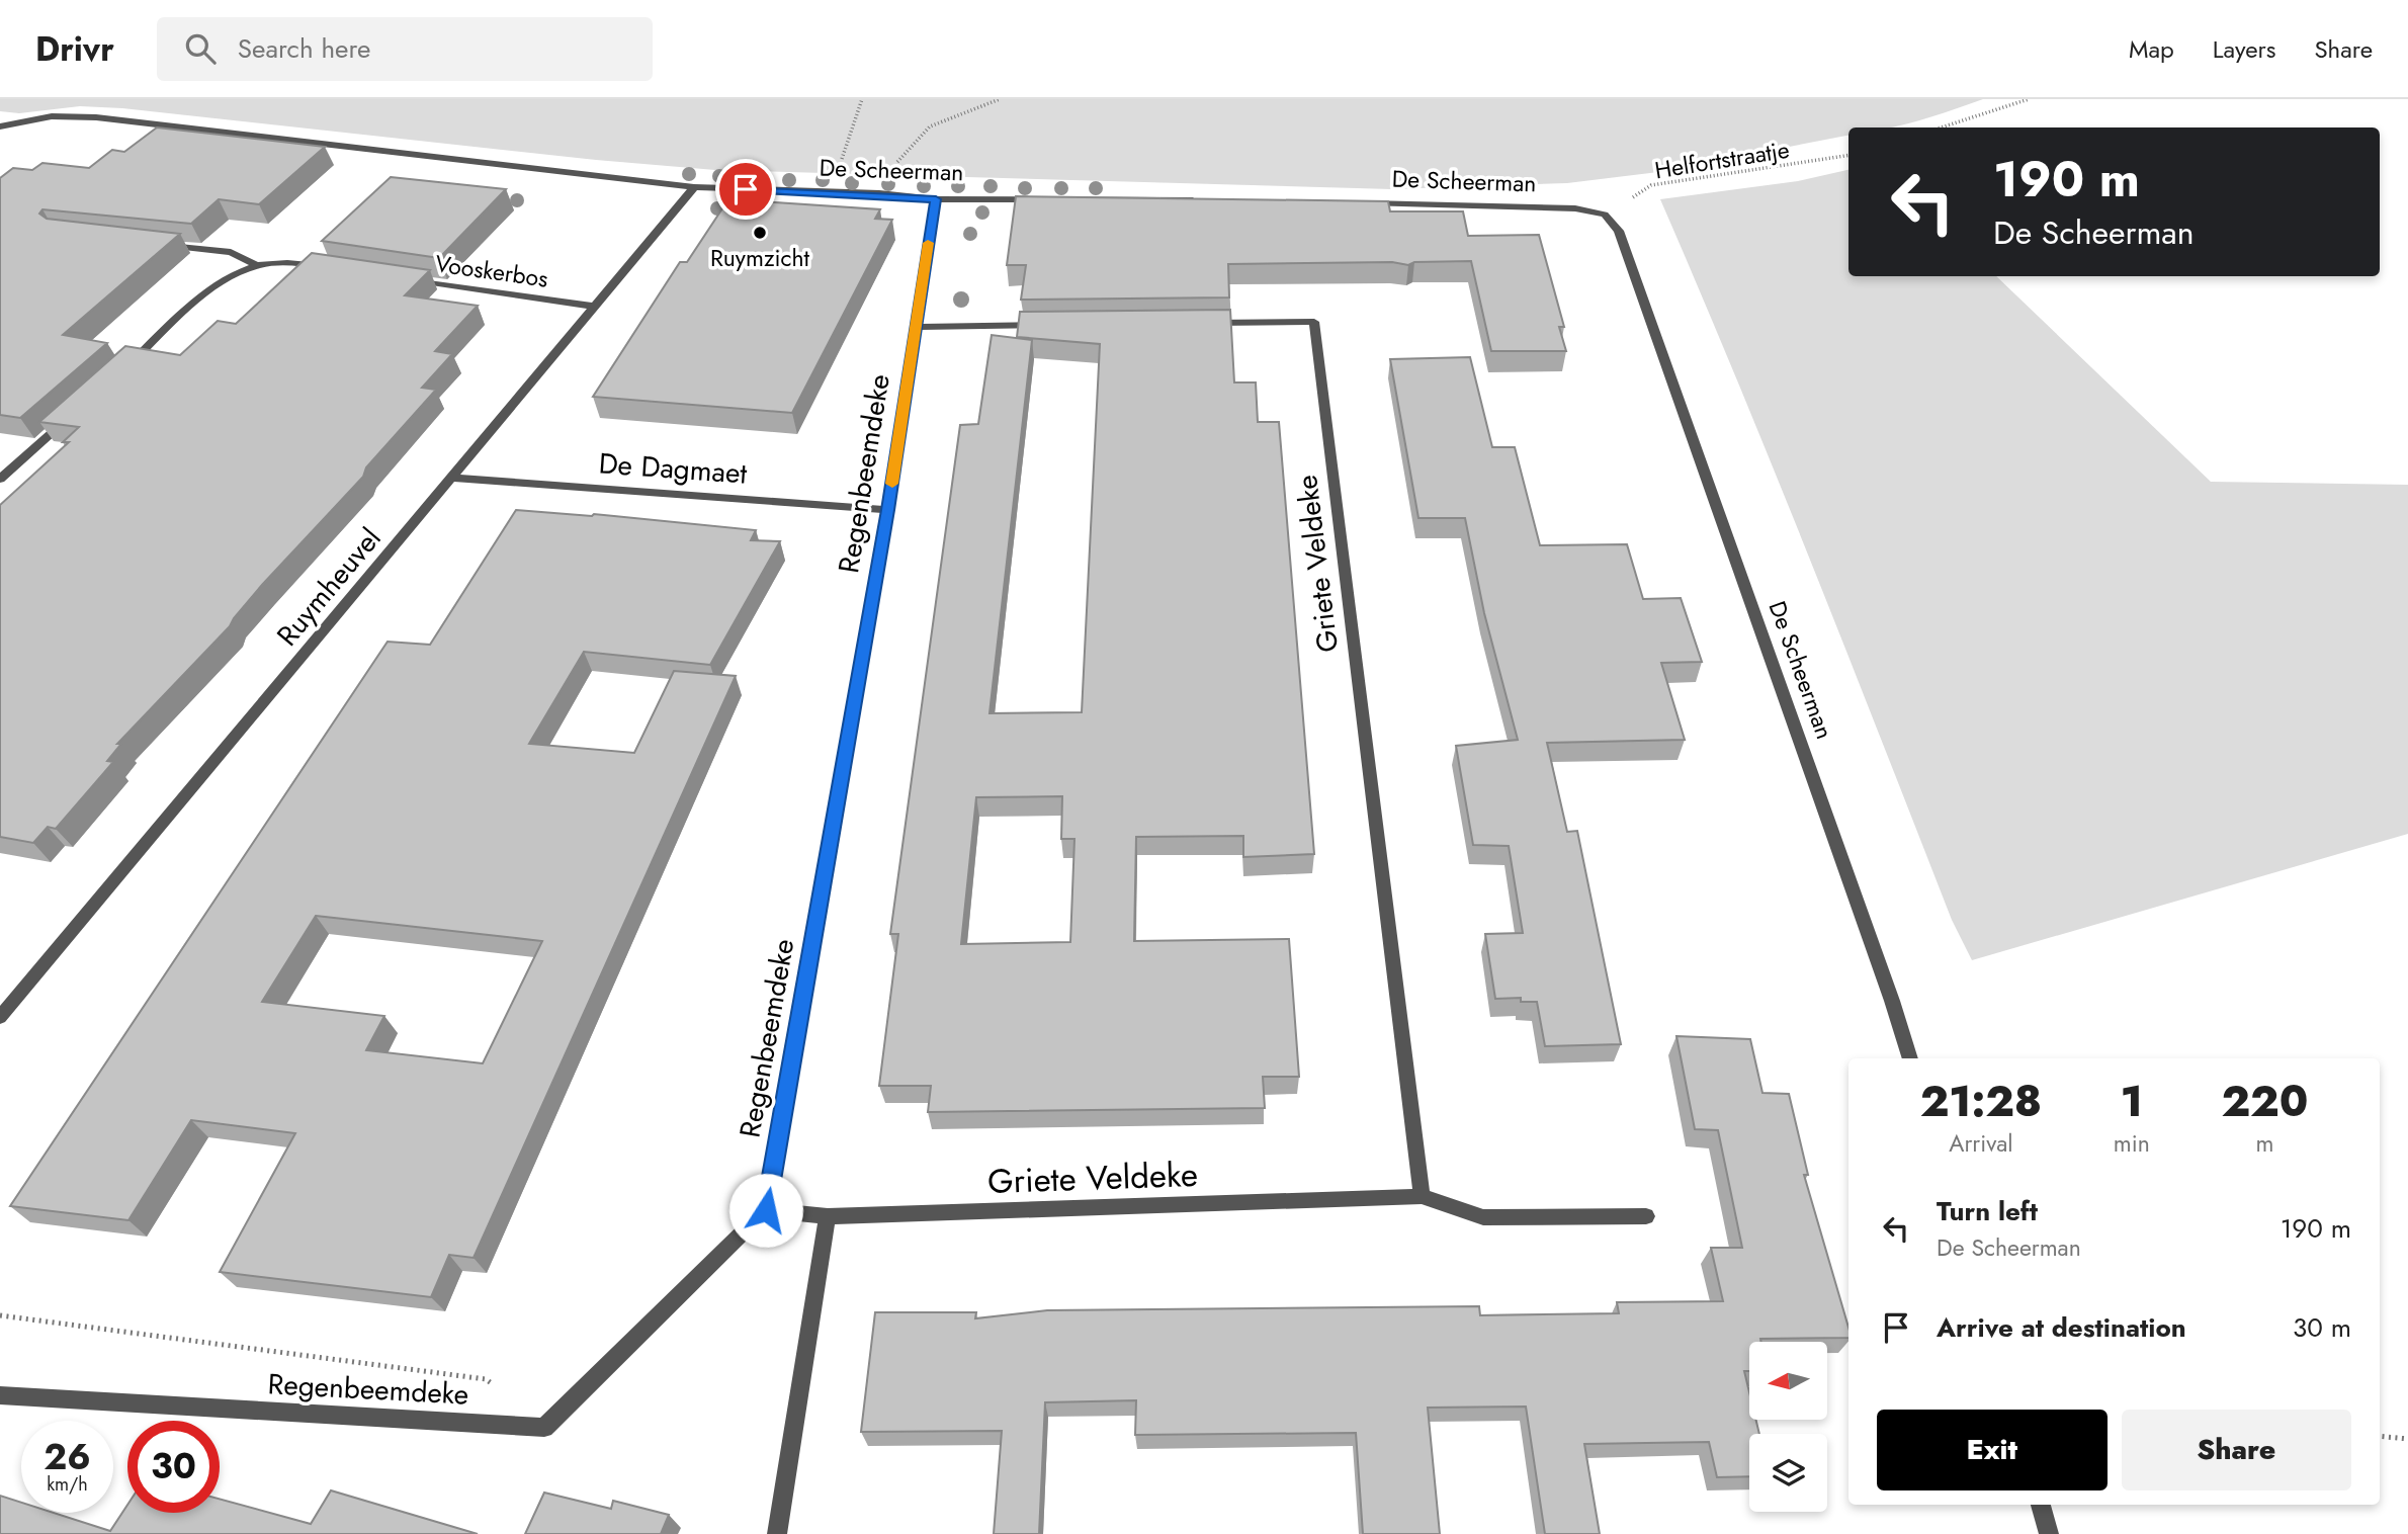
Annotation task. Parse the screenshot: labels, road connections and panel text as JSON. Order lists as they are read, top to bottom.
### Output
{
  "streets": {
    "street": [
      "De Scheerman",
      "Vooskerbos",
      "De Dagmaet",
      "Regenbeemdeke",
      "Griete Veldeke",
      "Ruymheuvel"
    ],
    "path": ["Helfortstraatje"]
  },
  "crossings": [
    ["Helfortstraatje", "De Scheerman"],
    ["De Scheerman", "Regenbeemdeke"],
    ["De Scheerman", "Ruymheuvel"],
    ["Vooskerbos", "Ruymheuvel"],
    ["De Dagmaet", "Regenbeemdeke"],
    ["De Dagmaet", "Ruymheuvel"],
    ["Regenbeemdeke", "Griete Veldeke"]
  ],
  "places": ["Ruymzicht"],
  "north": "left",
  "page": {
    "header": "Drivr",
    "search": "Search here",
    "nav": ["Map", "Layers", "Share"],
    "turn": ["190 m", "De Scheerman"],
    "eta": [
      "21:28",
      "Arrival",
      "1",
      "min",
      "220",
      "m"
    ],
    "list": [
      {
        "name": "Turn left",
        "note": "De Scheerman",
        "value": "190 m"
      },
      {
        "name": "Arrive at destination",
        "value": "30 m"
      }
    ],
    "buttons": ["Exit", "Share"],
    "speed": "26 km/h",
    "limit": "30"
  }
}
